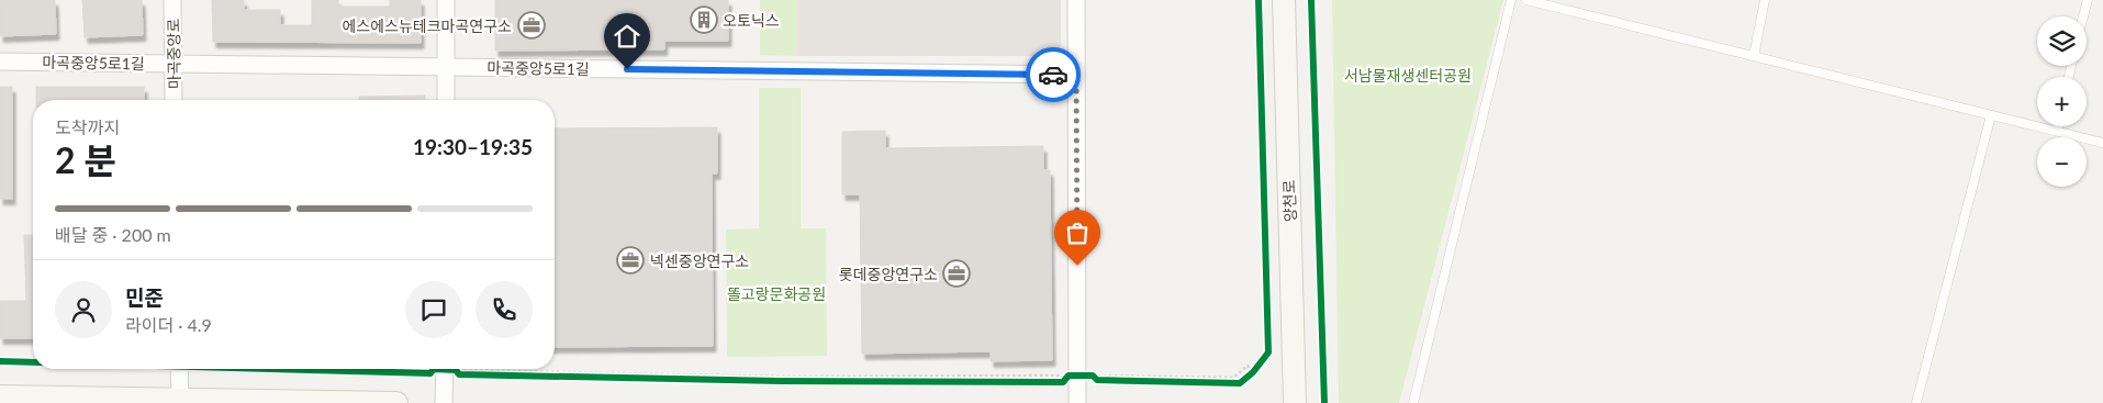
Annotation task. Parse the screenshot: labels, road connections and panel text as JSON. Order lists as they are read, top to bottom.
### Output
{
  "streets": {
    "main road": ["양천로"],
    "street": ["마곡중앙로", "마곡중앙5로1길"]
  },
  "crossings": [
    ["마곡중앙로", "마곡중앙5로1길"]
  ],
  "parks": ["서남물재생센터공원", "똘고랑문화공원"],
  "places": {
    "building": ["오토닉스"],
    "office": ["에스에스뉴테크마곡연구소", "넥센중앙연구소", "롯데중앙연구소"]
  },
  "page": {
    "map_buttons": ["+", "−"],
    "heading": ["2 분", "도착까지", "19:30–19:35"],
    "panel": ["민준", "라이더 · 4.9"],
    "bar": "배달 중 · 200 m"
  }
}
